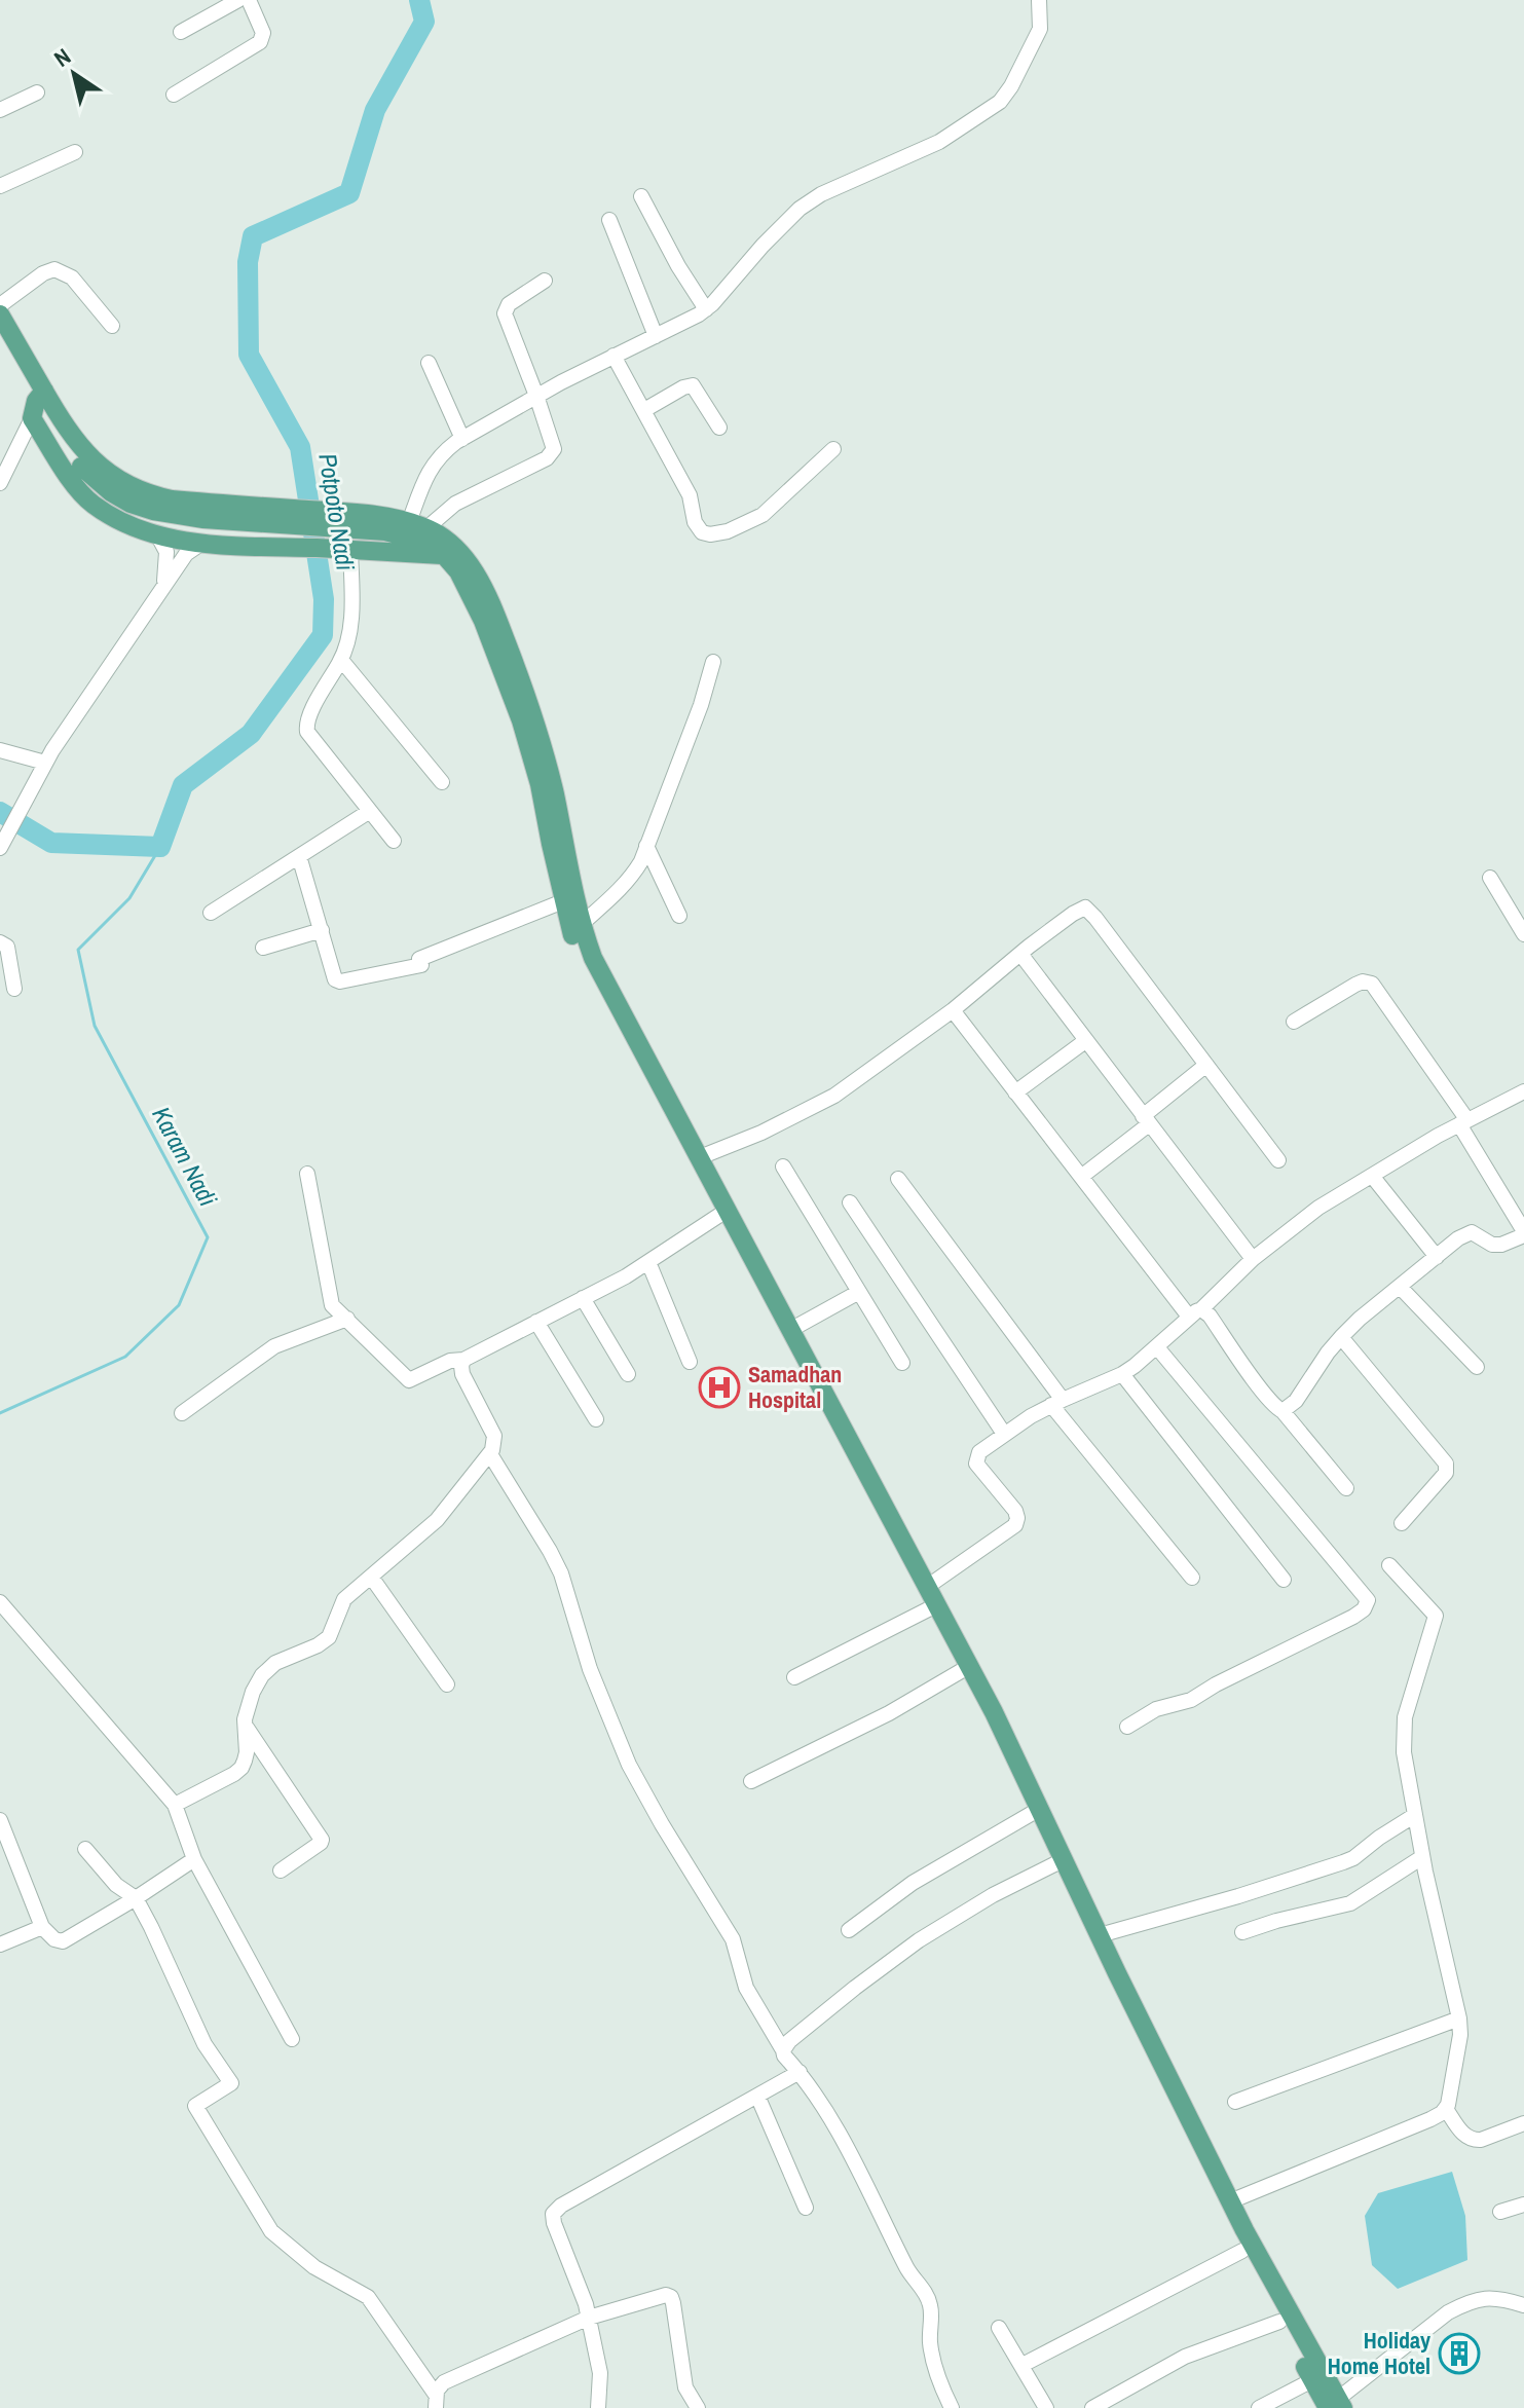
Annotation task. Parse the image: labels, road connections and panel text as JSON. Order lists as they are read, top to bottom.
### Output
{
  "water": ["Potpoto Nadi", "Karam Nadi"],
  "places": {
    "hospital": ["Samadhan Hospital"],
    "building": ["Holiday Home Hotel"]
  },
  "north": "top left"
}
